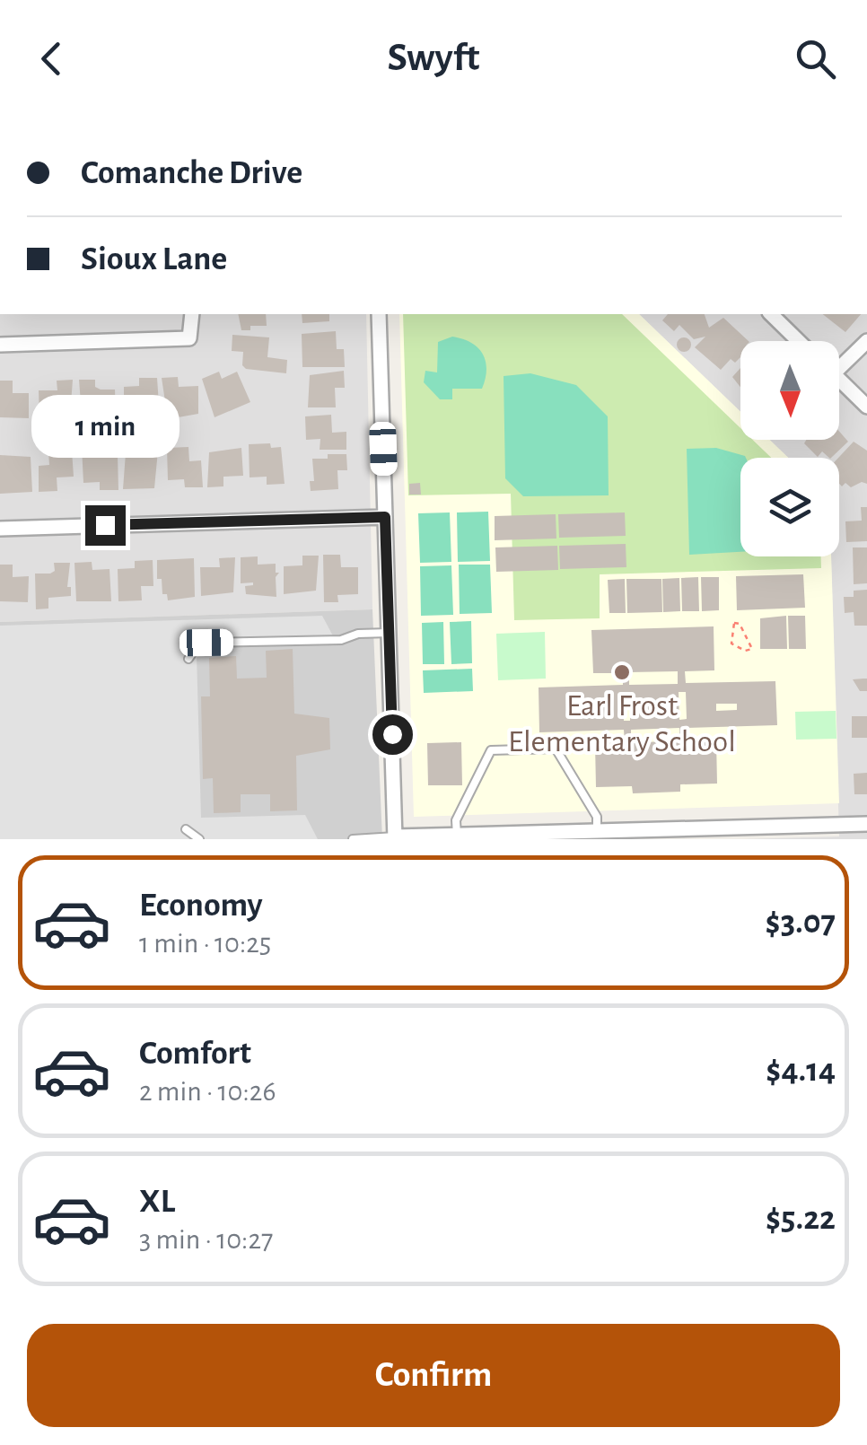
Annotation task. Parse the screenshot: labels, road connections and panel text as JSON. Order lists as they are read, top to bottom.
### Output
{
  "places": ["Earl Frost Elementary School"],
  "north": "bottom",
  "page": {
    "header": "Swyft",
    "banner": ["Comanche Drive", "Sioux Lane"],
    "bubble": "1 min",
    "list": [
      {
        "name": "Economy",
        "note": "1 min · 10:25",
        "value": "$3.07"
      },
      {
        "name": "Comfort",
        "note": "2 min · 10:26",
        "value": "$4.14"
      },
      {
        "name": "XL",
        "note": "3 min · 10:27",
        "value": "$5.22"
      }
    ],
    "buttons": "Confirm"
  }
}
